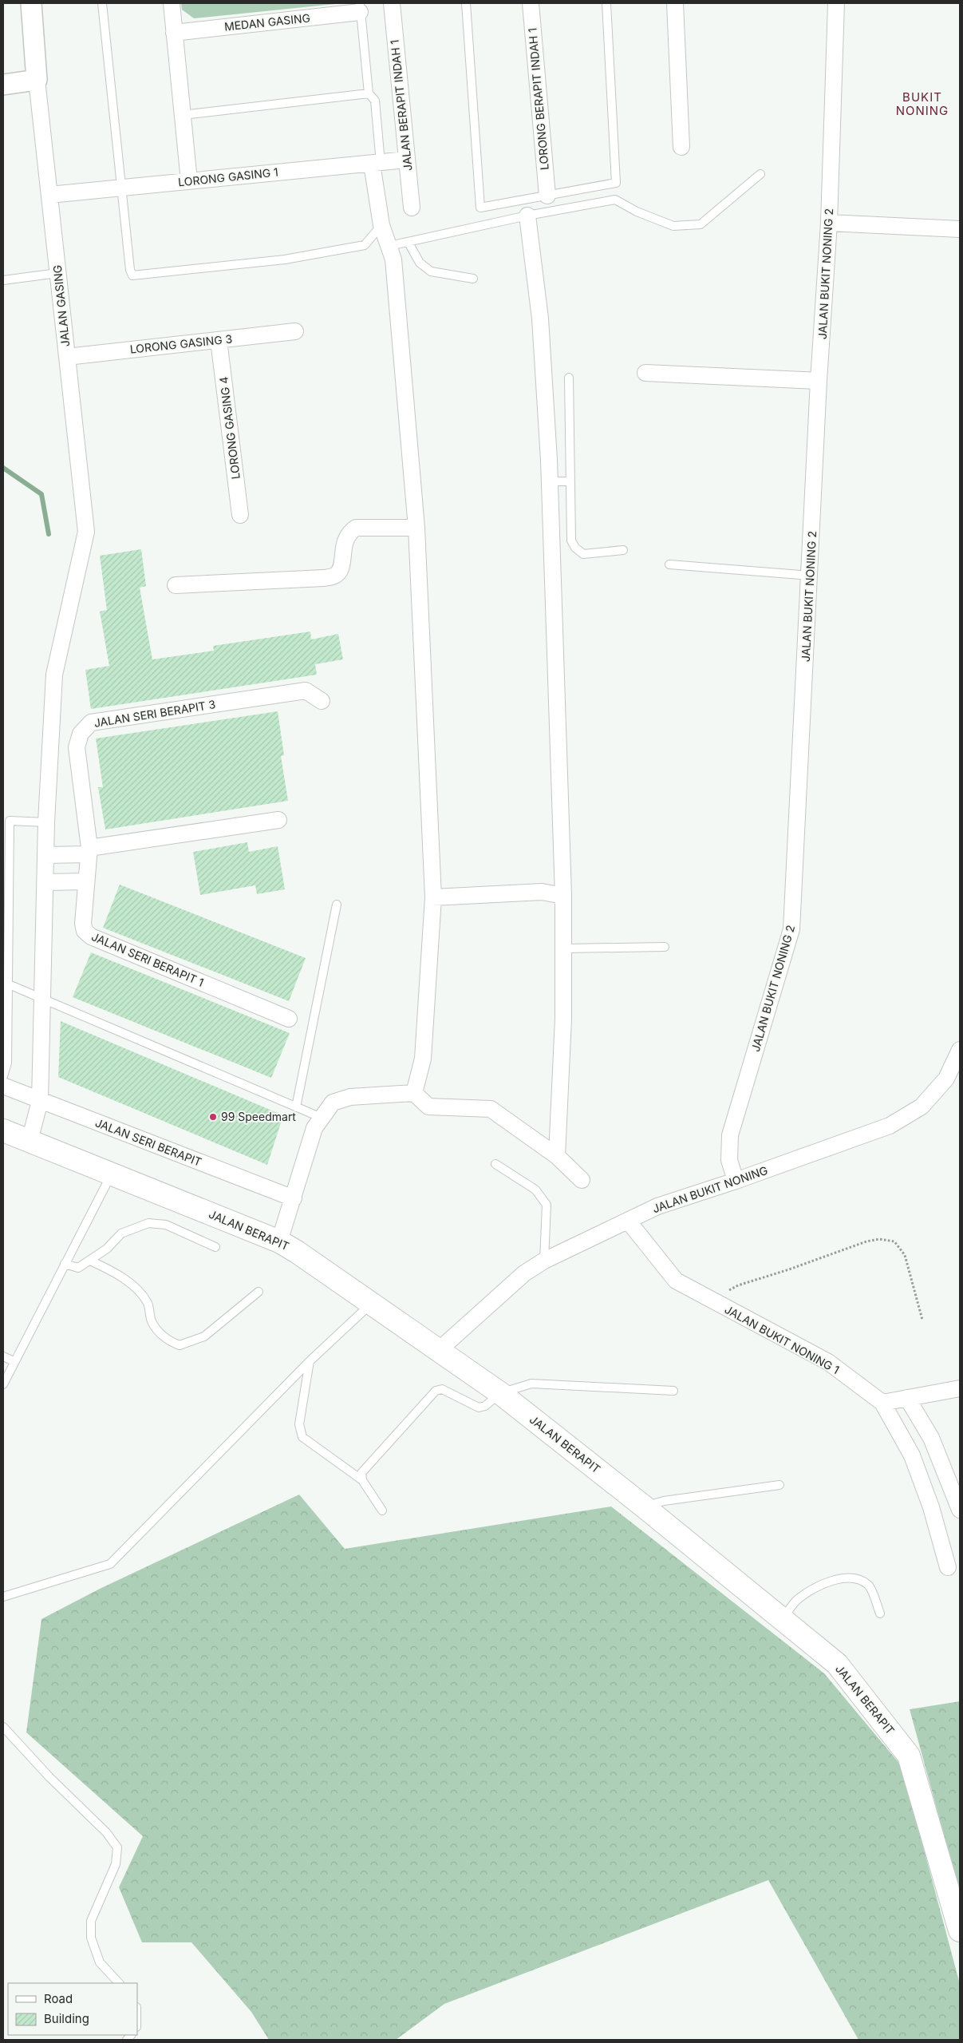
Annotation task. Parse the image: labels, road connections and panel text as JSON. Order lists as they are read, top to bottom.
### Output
{
  "streets": {
    "main road": ["JALAN BERAPIT"],
    "street": [
      "MEDAN GASING",
      "LORONG BERAPIT INDAH 1",
      "JALAN BERAPIT INDAH 1",
      "LORONG GASING 1",
      "JALAN BUKIT NONING 2",
      "JALAN GASING",
      "LORONG GASING 3",
      "LORONG GASING 4",
      "JALAN SERI BERAPIT 3",
      "JALAN SERI BERAPIT 1",
      "JALAN SERI BERAPIT",
      "JALAN BUKIT NONING",
      "JALAN BUKIT NONING 1"
    ]
  },
  "crossings": [
    ["JALAN BERAPIT INDAH 1", "LORONG GASING 1"],
    ["LORONG GASING 1", "JALAN GASING"],
    ["JALAN BUKIT NONING 2", "JALAN BUKIT NONING"],
    ["JALAN GASING", "LORONG GASING 3"],
    ["JALAN GASING", "JALAN SERI BERAPIT"],
    ["JALAN GASING", "JALAN BERAPIT"],
    ["LORONG GASING 3", "LORONG GASING 4"],
    ["JALAN SERI BERAPIT 3", "JALAN SERI BERAPIT 1"],
    ["JALAN BUKIT NONING", "JALAN BERAPIT"],
    ["JALAN BUKIT NONING", "JALAN BUKIT NONING 1"]
  ],
  "districts": ["BUKIT NONING"],
  "places": ["99 Speedmart"],
  "legend": ["Road", "Building"]
}
